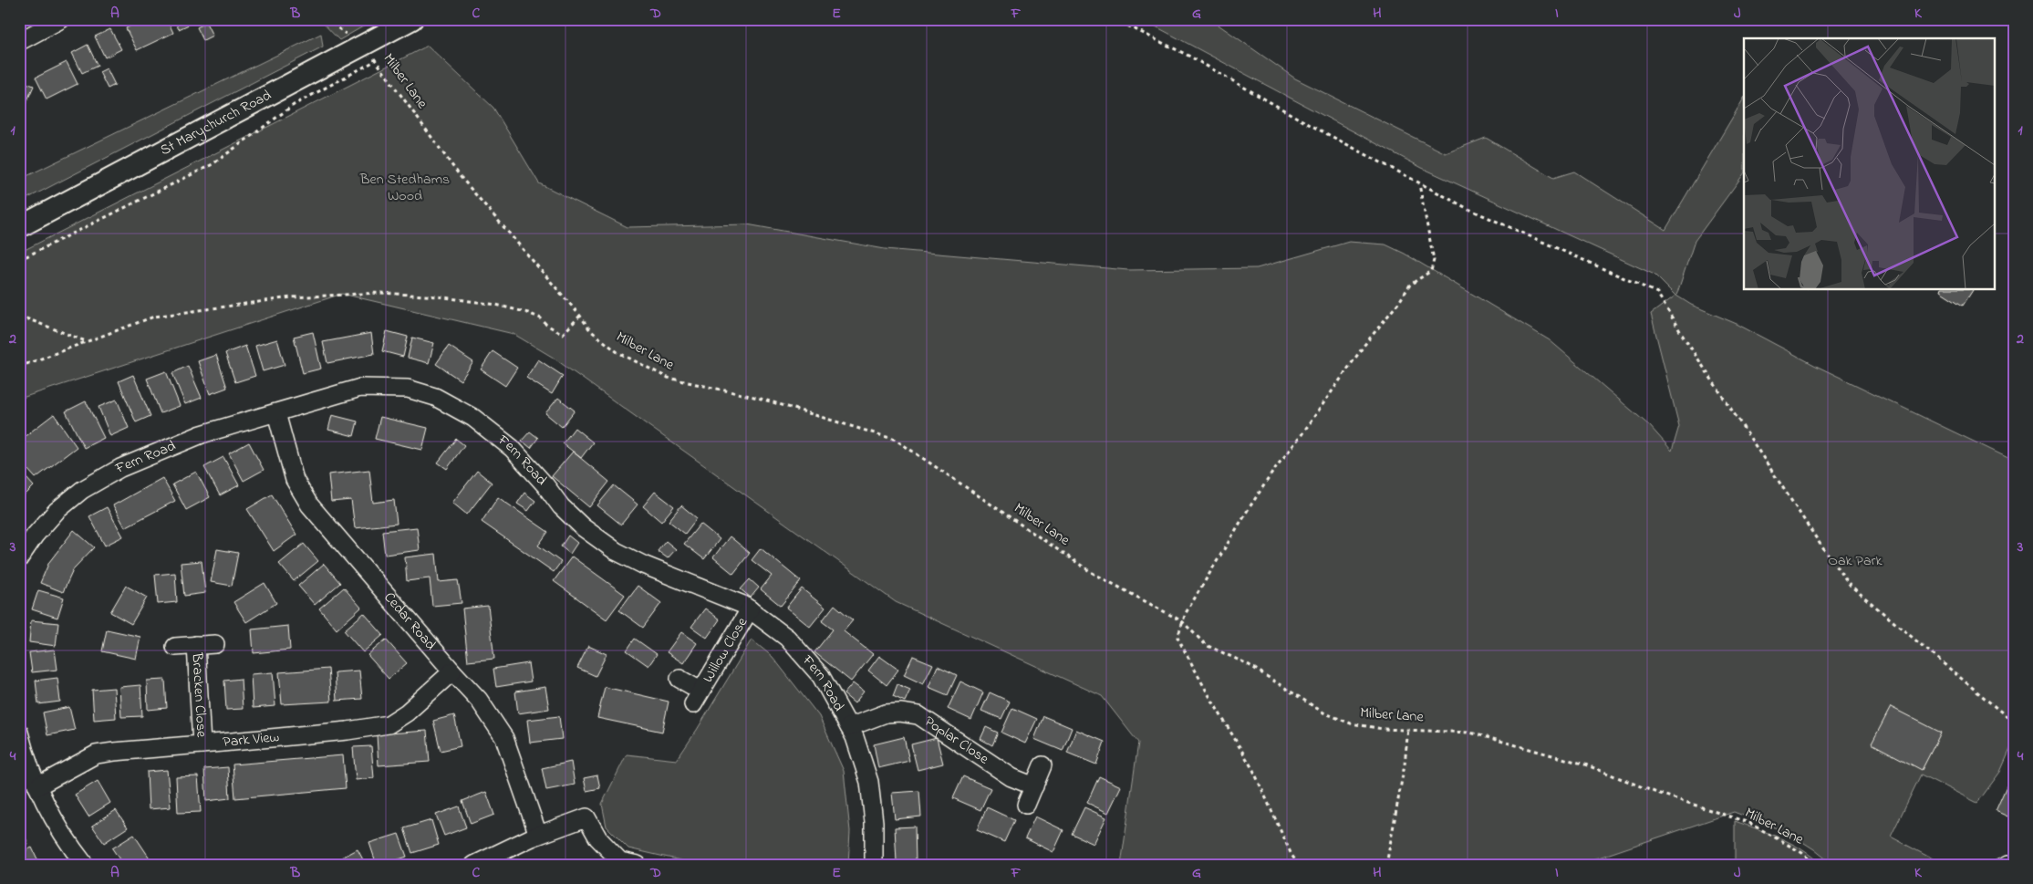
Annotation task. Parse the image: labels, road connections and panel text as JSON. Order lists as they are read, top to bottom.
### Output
{
  "streets": {
    "street": [
      "St Marychurch Road",
      "Fern Road",
      "Cedar Road",
      "Willow Close",
      "Bracken Close",
      "Park View",
      "Poplar Close"
    ],
    "path": ["Milber Lane"]
  },
  "crossings": [
    ["Milber Lane", "St Marychurch Road"],
    ["Fern Road", "Cedar Road"],
    ["Fern Road", "Willow Close"],
    ["Fern Road", "Poplar Close"],
    ["Cedar Road", "Park View"],
    ["Bracken Close", "Park View"]
  ],
  "parks": ["Ben Stedhams Wood", "Oak Park"],
  "grid": {
    "columns": [
      "A",
      "B",
      "C",
      "D",
      "E",
      "F",
      "G",
      "H",
      "I",
      "J",
      "K"
    ],
    "rows": [
      "1",
      "2",
      "3",
      "4"
    ]
  }
}
